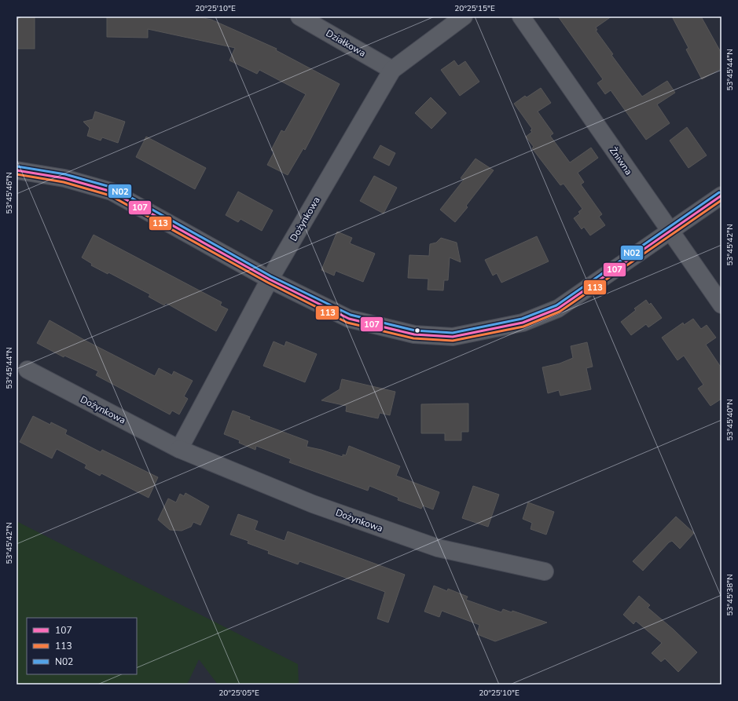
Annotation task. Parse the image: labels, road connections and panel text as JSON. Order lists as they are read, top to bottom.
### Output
{
  "streets": {
    "street": ["Działkowa", "Żniwna", "Dożynkowa"]
  },
  "crossings": [
    ["Działkowa", "Dożynkowa"]
  ],
  "lines": ["transit line N02", "transit line 107", "transit line 113"],
  "legend": ["107", "113", "N02"],
  "coordinates": [
    "20°25'10\"E",
    "20°25'15\"E",
    "53°45'44\"N",
    "53°45'46\"N",
    "53°45'42\"N",
    "53°45'40\"N",
    "53°45'38\"N",
    "20°25'05\"E"
  ]
}
